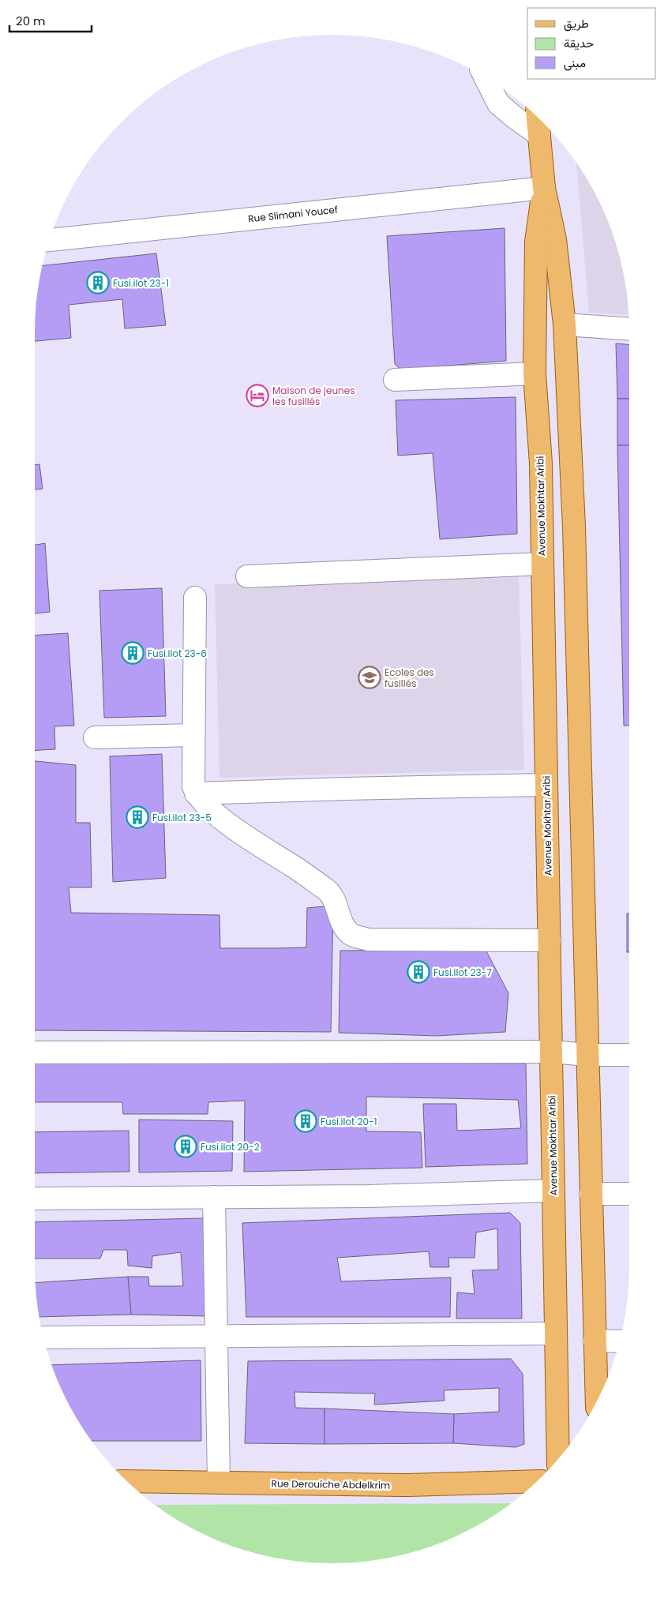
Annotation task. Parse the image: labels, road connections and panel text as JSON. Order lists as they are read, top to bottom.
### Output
{
  "streets": {
    "main road": ["Avenue Mokhtar Aribi", "Rue Derouiche Abdelkrim"],
    "street": ["Rue Slimani Youcef"]
  },
  "crossings": [
    ["Rue Slimani Youcef", "Avenue Mokhtar Aribi"]
  ],
  "places": {
    "building": [
      "Fusi.ilot 23-1",
      "Fusi.ilot 23-6",
      "Fusi.ilot 23-5",
      "Fusi.ilot 23-7",
      "Fusi.ilot 20-1",
      "Fusi.ilot 20-2"
    ],
    "hotel": ["Maison de jeunes les fusillés"],
    "school or university": ["Ecoles des fusillés"]
  },
  "legend": ["طريق", "حديقة", "مبنى"],
  "scale_bar": "20 m"
}
